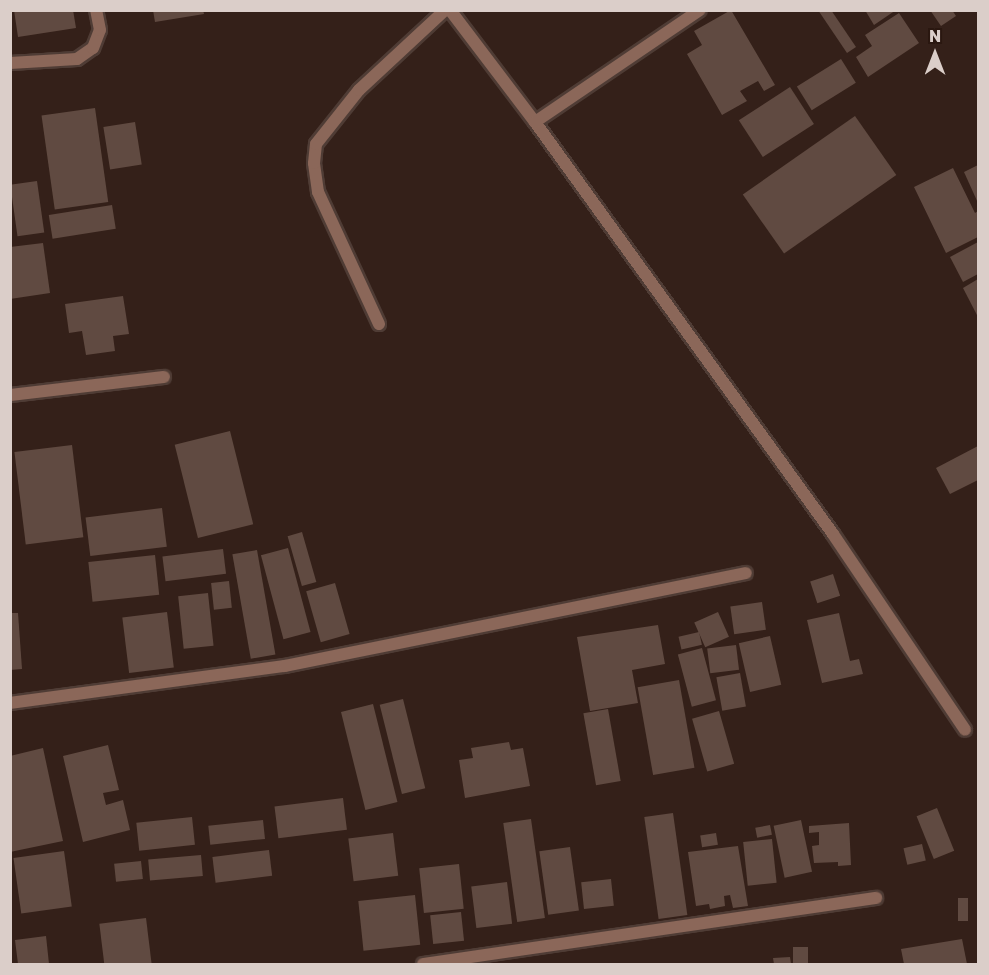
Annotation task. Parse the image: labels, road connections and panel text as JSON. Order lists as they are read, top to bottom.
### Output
{
  "north": "top"
}
